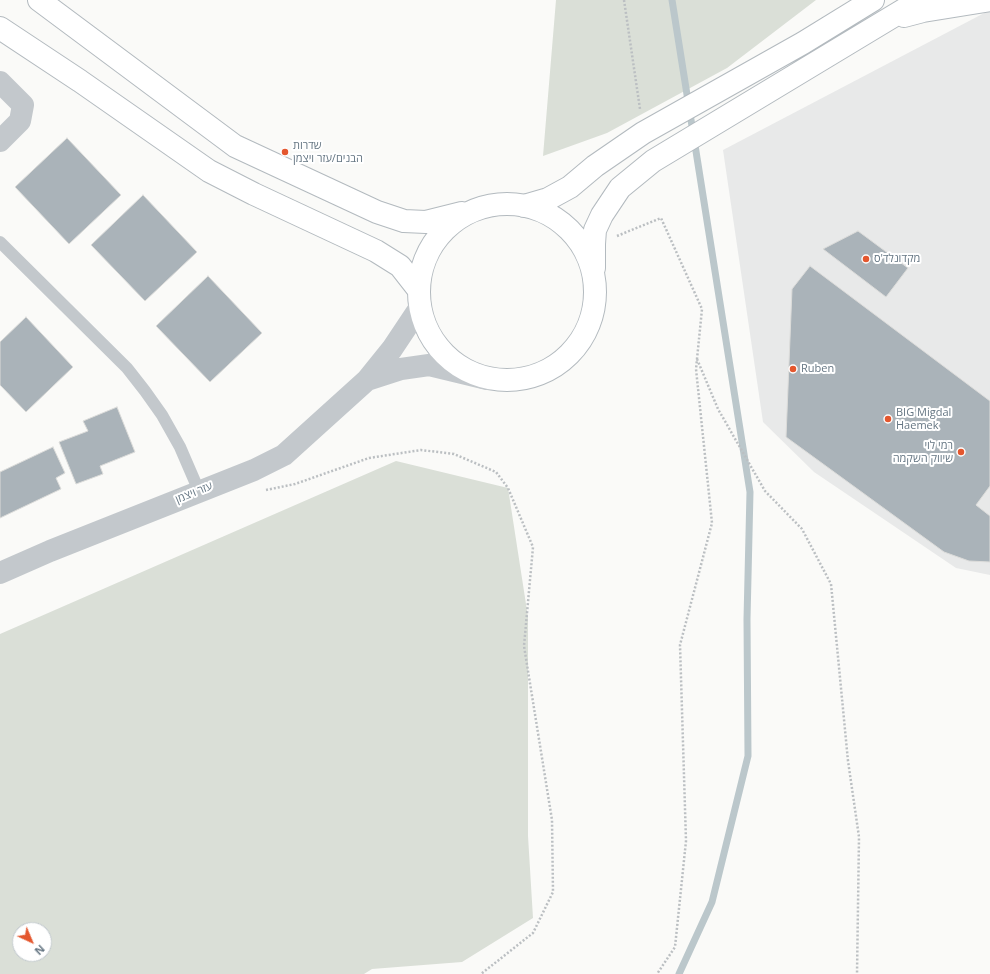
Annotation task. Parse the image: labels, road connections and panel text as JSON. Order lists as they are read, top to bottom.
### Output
{
  "streets": {
    "street": ["עזר ויצמן"]
  },
  "places": [
    "שדרות הבנים/עזר ויצמן",
    "מקדונלד'ס",
    "Ruben",
    "BIG Migdal Haemek",
    "רמי לוי שיווק השקמה"
  ],
  "north": "bottom right"
}
